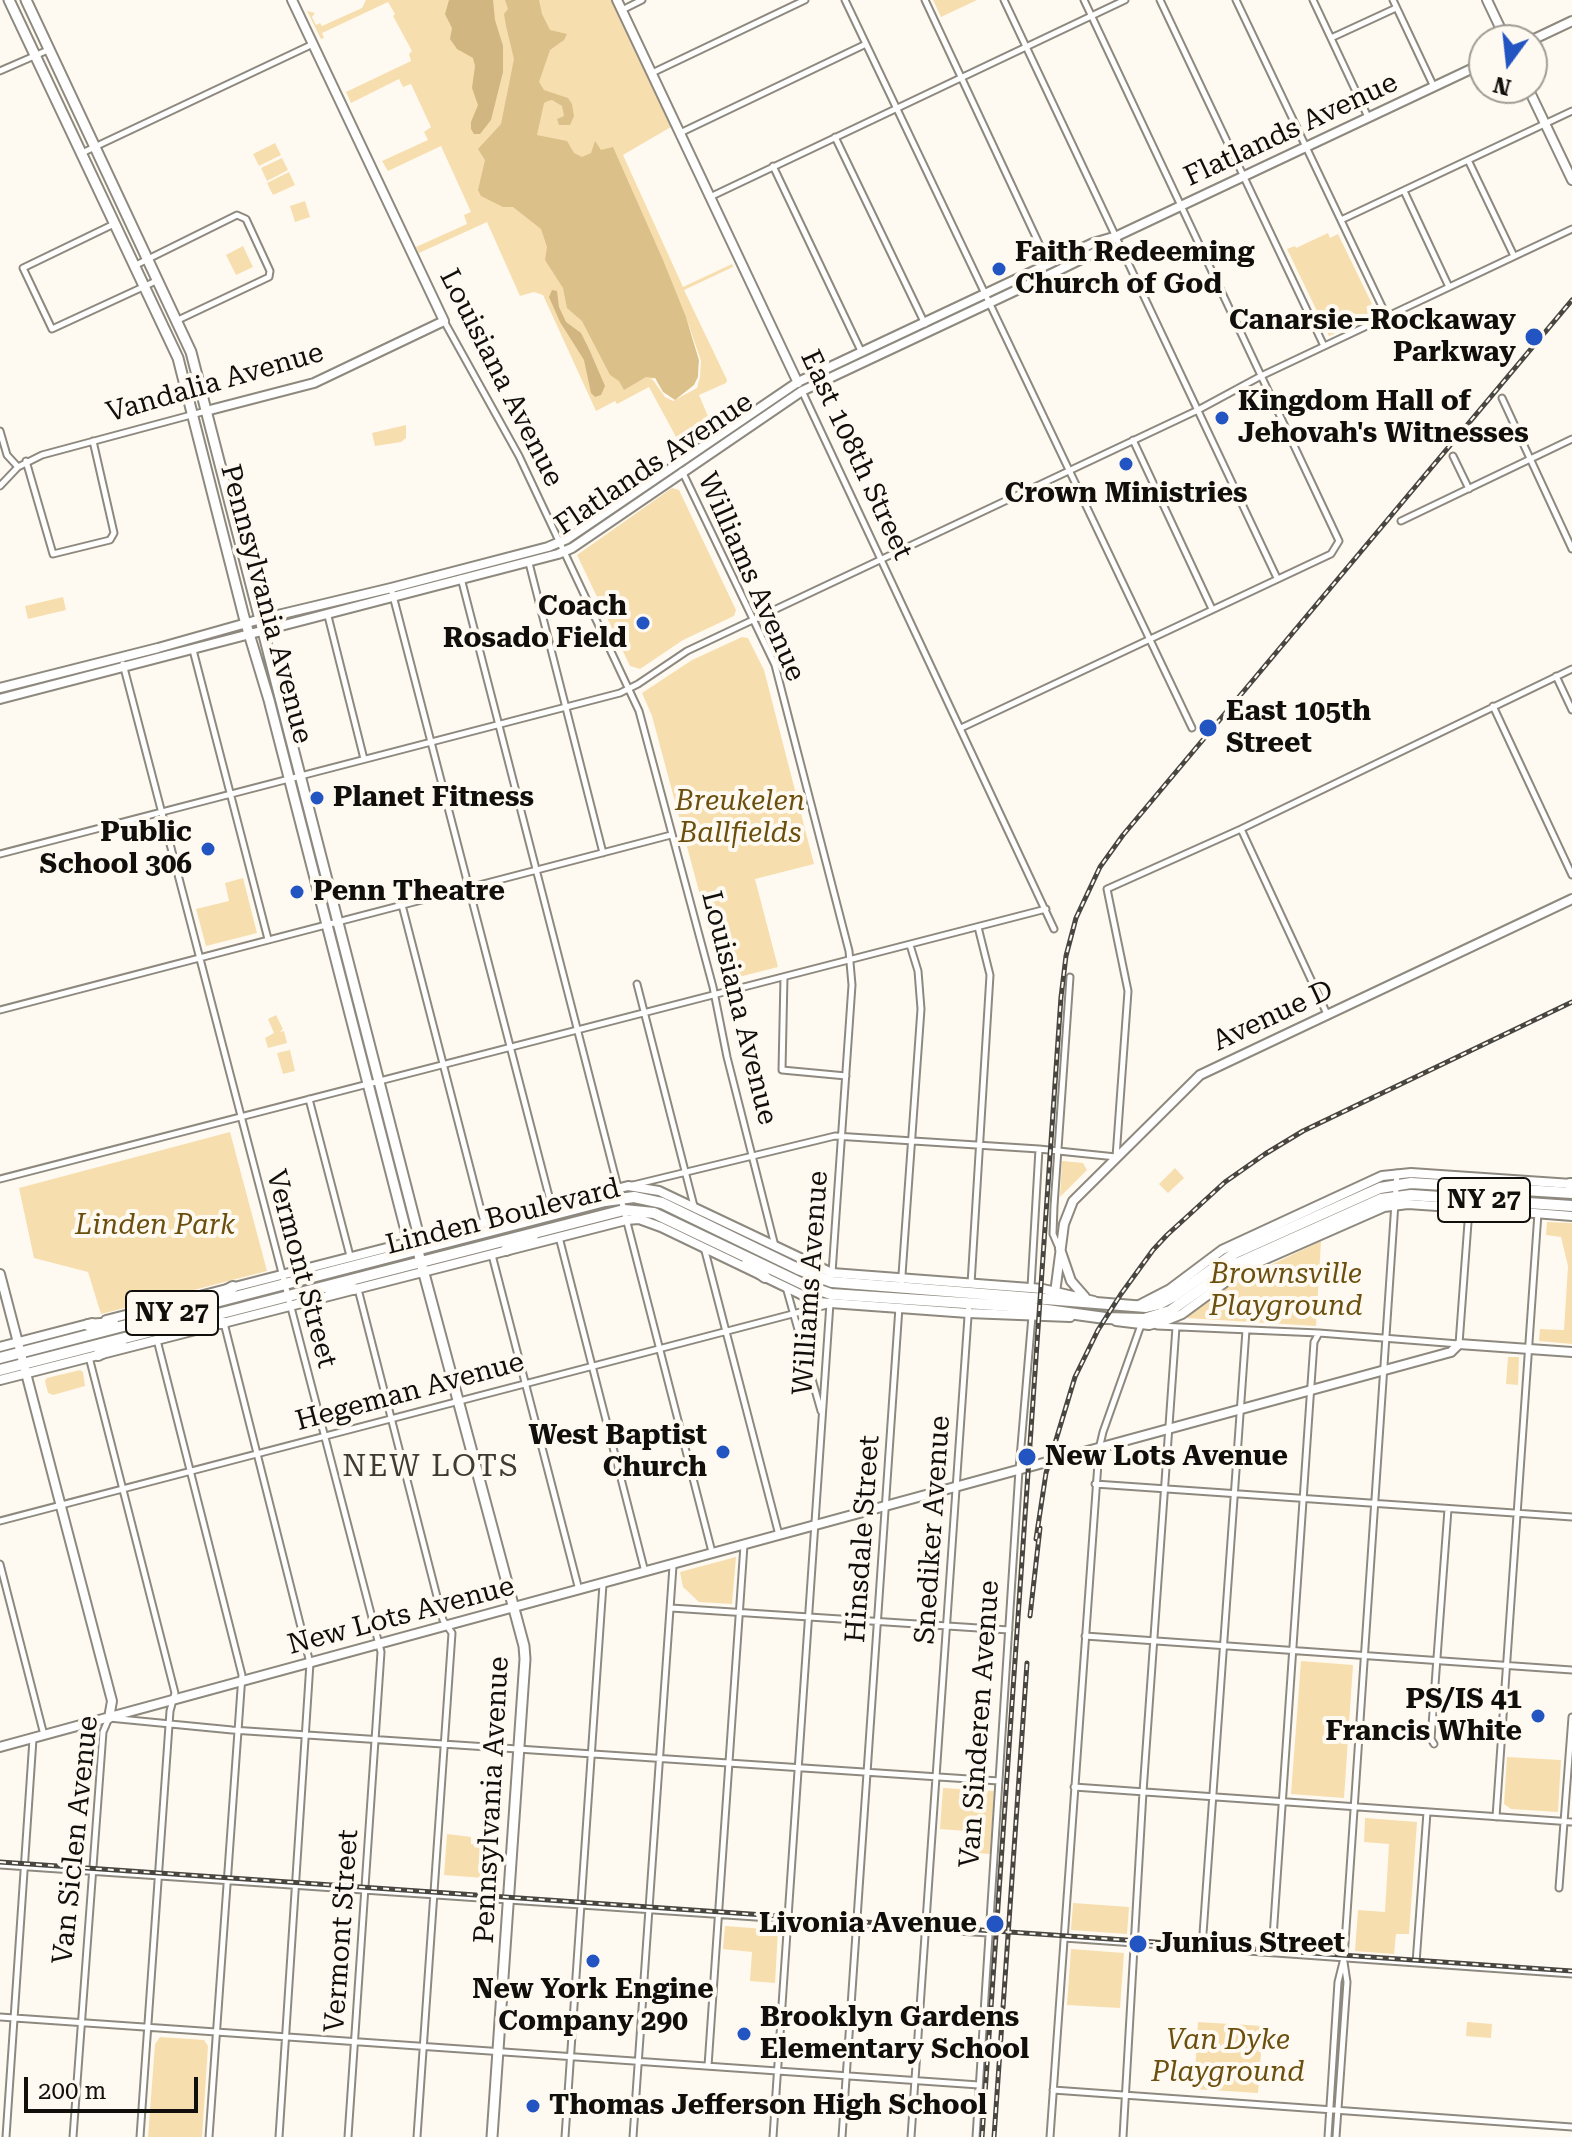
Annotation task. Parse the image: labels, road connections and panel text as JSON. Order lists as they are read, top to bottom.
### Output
{
  "streets": {
    "highway": ["NY 27", "Linden Boulevard"],
    "main road": ["Pennsylvania Avenue"],
    "street": [
      "Flatlands Avenue",
      "Louisiana Avenue",
      "Vandalia Avenue",
      "East 108th Street",
      "Williams Avenue",
      "Avenue D",
      "Vermont Street",
      "Hegeman Avenue",
      "Snediker Avenue",
      "Hinsdale Street",
      "New Lots Avenue",
      "Van Sinderen Avenue",
      "Van Siclen Avenue"
    ]
  },
  "crossings": [
    ["Flatlands Avenue", "Louisiana Avenue"],
    ["Flatlands Avenue", "East 108th Street"],
    ["Flatlands Avenue", "Williams Avenue"],
    ["Flatlands Avenue", "Pennsylvania Avenue"],
    ["Flatlands Avenue", "Vermont Street"],
    ["Louisiana Avenue", "Vandalia Avenue"],
    ["Louisiana Avenue", "Linden Boulevard"],
    ["Vandalia Avenue", "Pennsylvania Avenue"],
    ["Williams Avenue", "Linden Boulevard"],
    ["Williams Avenue", "Hegeman Avenue"],
    ["Williams Avenue", "New Lots Avenue"],
    ["Pennsylvania Avenue", "Linden Boulevard"],
    ["Pennsylvania Avenue", "Hegeman Avenue"],
    ["Pennsylvania Avenue", "New Lots Avenue"],
    ["Linden Boulevard", "Vermont Street"],
    ["Linden Boulevard", "Hegeman Avenue"],
    ["Linden Boulevard", "Snediker Avenue"],
    ["Linden Boulevard", "Hinsdale Street"],
    ["Linden Boulevard", "Van Sinderen Avenue"],
    ["Linden Boulevard", "Van Siclen Avenue"],
    ["Vermont Street", "Hegeman Avenue"],
    ["Vermont Street", "New Lots Avenue"],
    ["Hegeman Avenue", "Van Siclen Avenue"],
    ["Snediker Avenue", "New Lots Avenue"],
    ["Hinsdale Street", "New Lots Avenue"],
    ["New Lots Avenue", "Van Sinderen Avenue"],
    ["New Lots Avenue", "Van Siclen Avenue"]
  ],
  "districts": ["NEW LOTS"],
  "parks": [
    "Breukelen Ballfields",
    "Linden Park",
    "Brownsville Playground",
    "Van Dyke Playground"
  ],
  "places": [
    "Faith Redeeming Church of God",
    "Canarsie–Rockaway Parkway",
    "Kingdom Hall of Jehovah's Witnesses",
    "Crown Ministries",
    "Coach Rosado Field",
    "East 105th Street",
    "Planet Fitness",
    "Public School 306",
    "Penn Theatre",
    "West Baptist Church",
    "New Lots Avenue",
    "PS/IS 41 Francis White",
    "Livonia Avenue",
    "Junius Street",
    "New York Engine Company 290",
    "Brooklyn Gardens Elementary School",
    "Thomas Jefferson High School"
  ],
  "scale_bar": "200 m",
  "north": "bottom"
}
